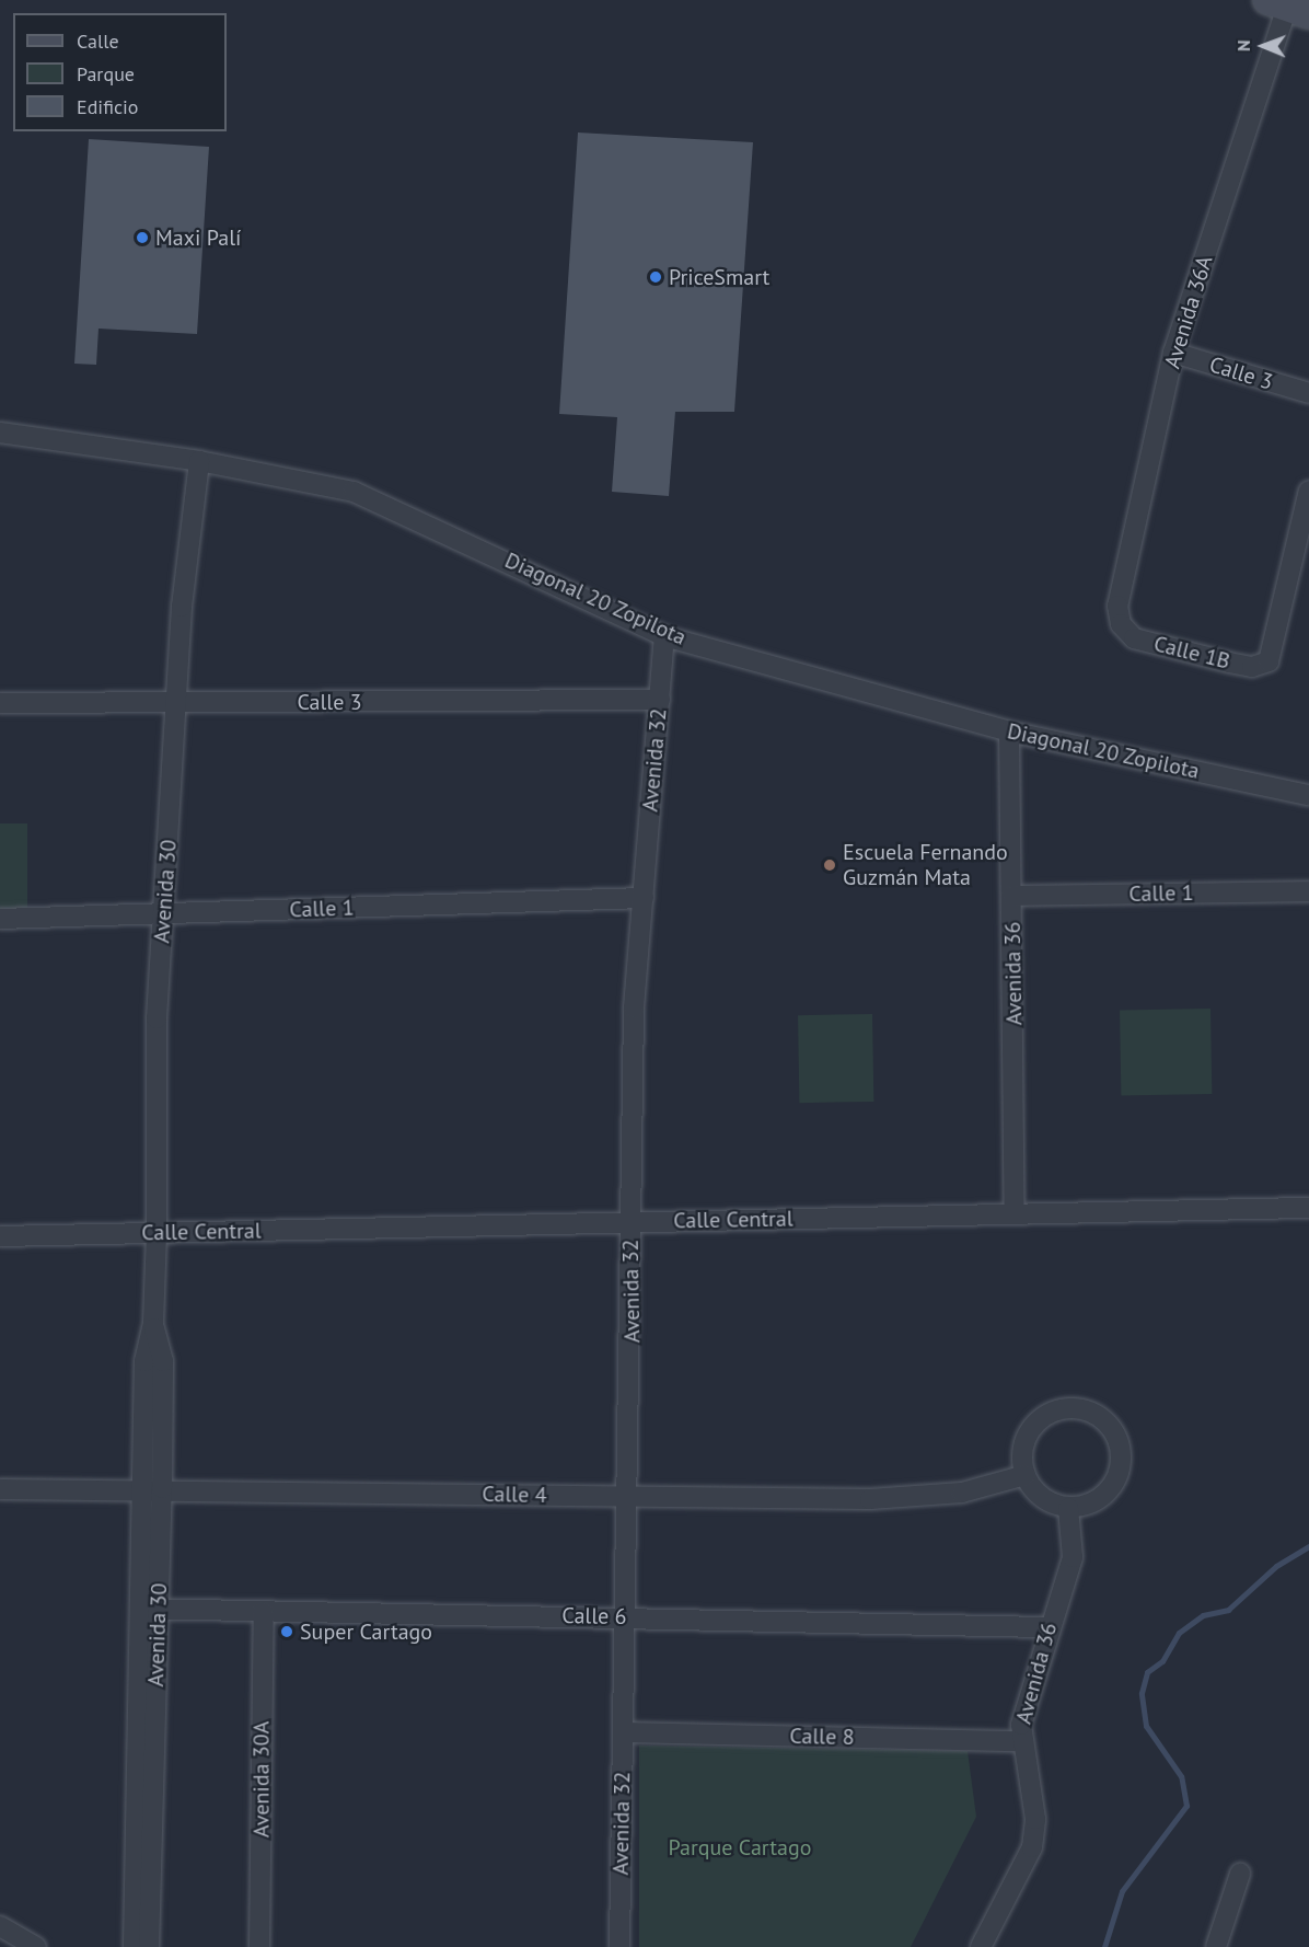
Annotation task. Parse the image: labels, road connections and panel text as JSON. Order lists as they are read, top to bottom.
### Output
{
  "streets": {
    "street": [
      "Avenida 36A",
      "Calle 3",
      "Diagonal 20 Zopilota",
      "Calle 1B",
      "Avenida 32",
      "Avenida 30",
      "Calle 1",
      "Avenida 36",
      "Calle Central",
      "Calle 4",
      "Calle 6",
      "Calle 8",
      "Avenida 30A"
    ]
  },
  "crossings": [
    ["Avenida 36A", "Calle 3"],
    ["Avenida 36A", "Calle 1B"],
    ["Calle 3", "Avenida 32"],
    ["Calle 3", "Avenida 30"],
    ["Diagonal 20 Zopilota", "Avenida 32"],
    ["Diagonal 20 Zopilota", "Avenida 30"],
    ["Diagonal 20 Zopilota", "Avenida 36"],
    ["Avenida 32", "Calle 1"],
    ["Avenida 32", "Calle Central"],
    ["Avenida 32", "Calle 4"],
    ["Avenida 32", "Calle 6"],
    ["Avenida 32", "Calle 8"],
    ["Avenida 30", "Calle 1"],
    ["Avenida 30", "Calle Central"],
    ["Avenida 30", "Calle 4"],
    ["Avenida 30", "Calle 6"],
    ["Calle 1", "Avenida 36"],
    ["Avenida 36", "Calle Central"],
    ["Avenida 36", "Calle 4"],
    ["Avenida 36", "Calle 6"],
    ["Avenida 36", "Calle 8"],
    ["Calle 6", "Avenida 30A"]
  ],
  "parks": ["Parque Cartago"],
  "places": [
    "Maxi Palí",
    "PriceSmart",
    "Escuela Fernando Guzmán Mata",
    "Super Cartago"
  ],
  "legend": ["Calle", "Parque", "Edificio"],
  "north": "left"
}
